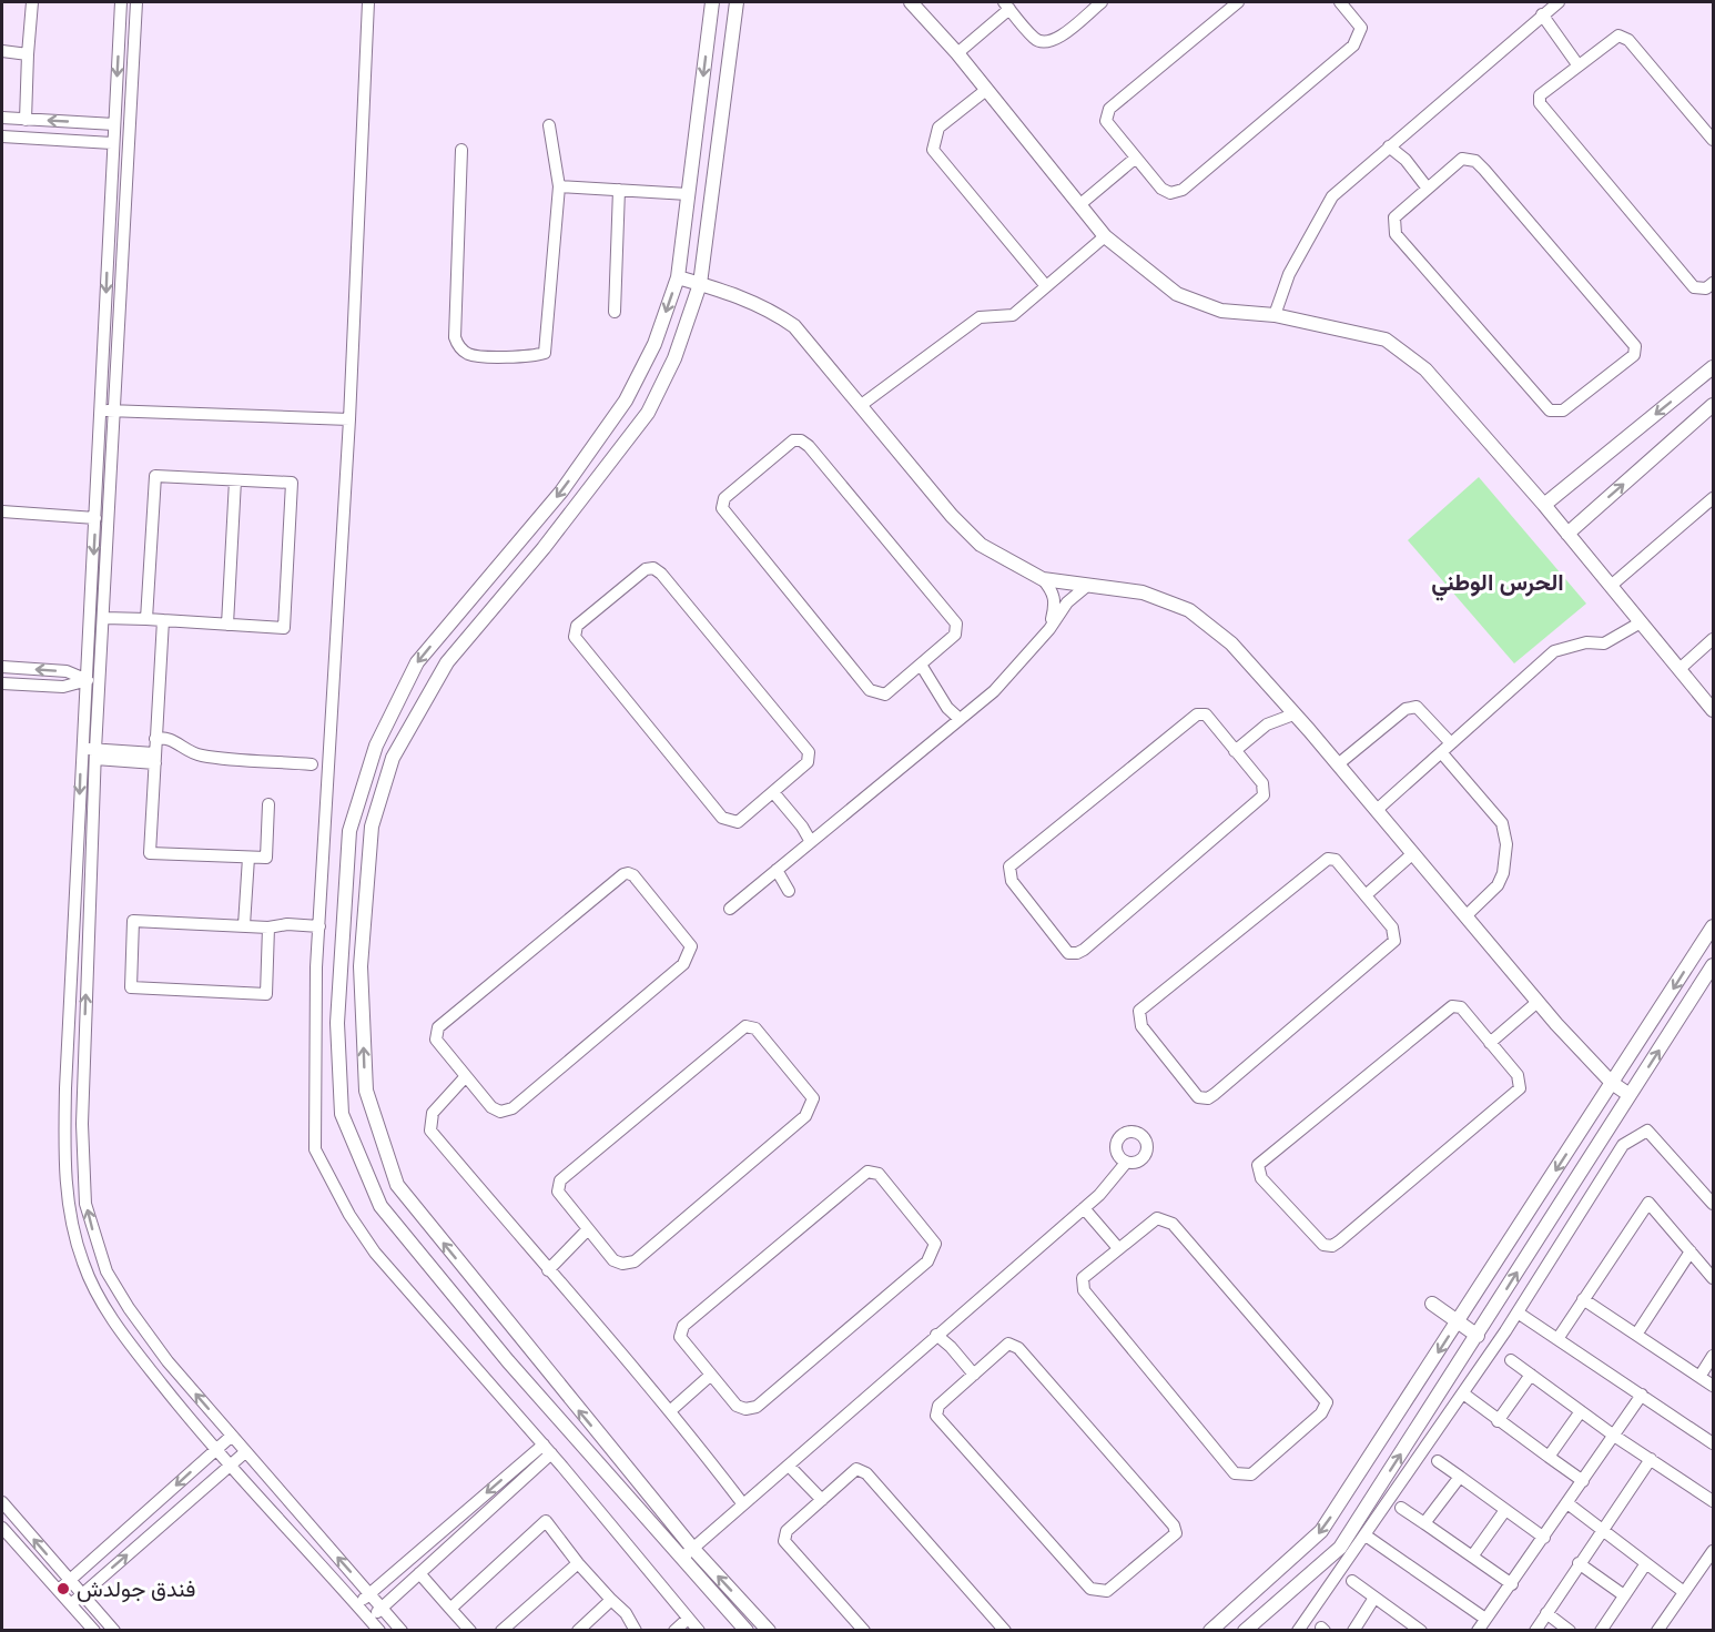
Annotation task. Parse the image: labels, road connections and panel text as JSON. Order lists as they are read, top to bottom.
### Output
{
  "districts": ["الحرس الوطني"],
  "places": ["فندق جولدش"]
}
